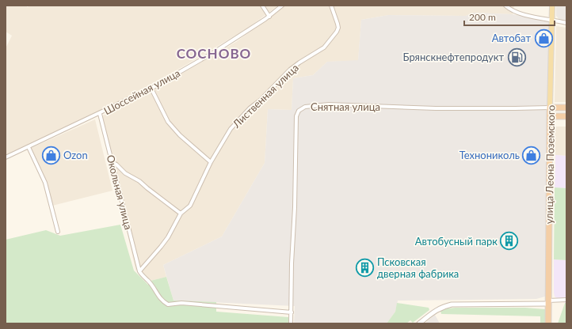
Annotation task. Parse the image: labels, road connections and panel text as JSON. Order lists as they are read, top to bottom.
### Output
{
  "streets": {
    "highway": ["улица Леона Поземского"],
    "street": [
      "Шоссейная улица",
      "Лиственная улица",
      "Снятная улица",
      "Окольная улица"
    ]
  },
  "crossings": [
    ["Шоссейная улица", "Окольная улица"],
    ["Лиственная улица", "Окольная улица"],
    ["Снятная улица", "улица Леона Поземского"]
  ],
  "districts": ["СОСНОВО"],
  "places": {
    "shop": ["Автобат", "Ozon", "Технониколь"],
    "fuel station": ["Брянскнефтепродукт"],
    "building": ["Автобусный парк", "Псковская дверная фабрика"]
  },
  "scale_bar": "200 m"
}
